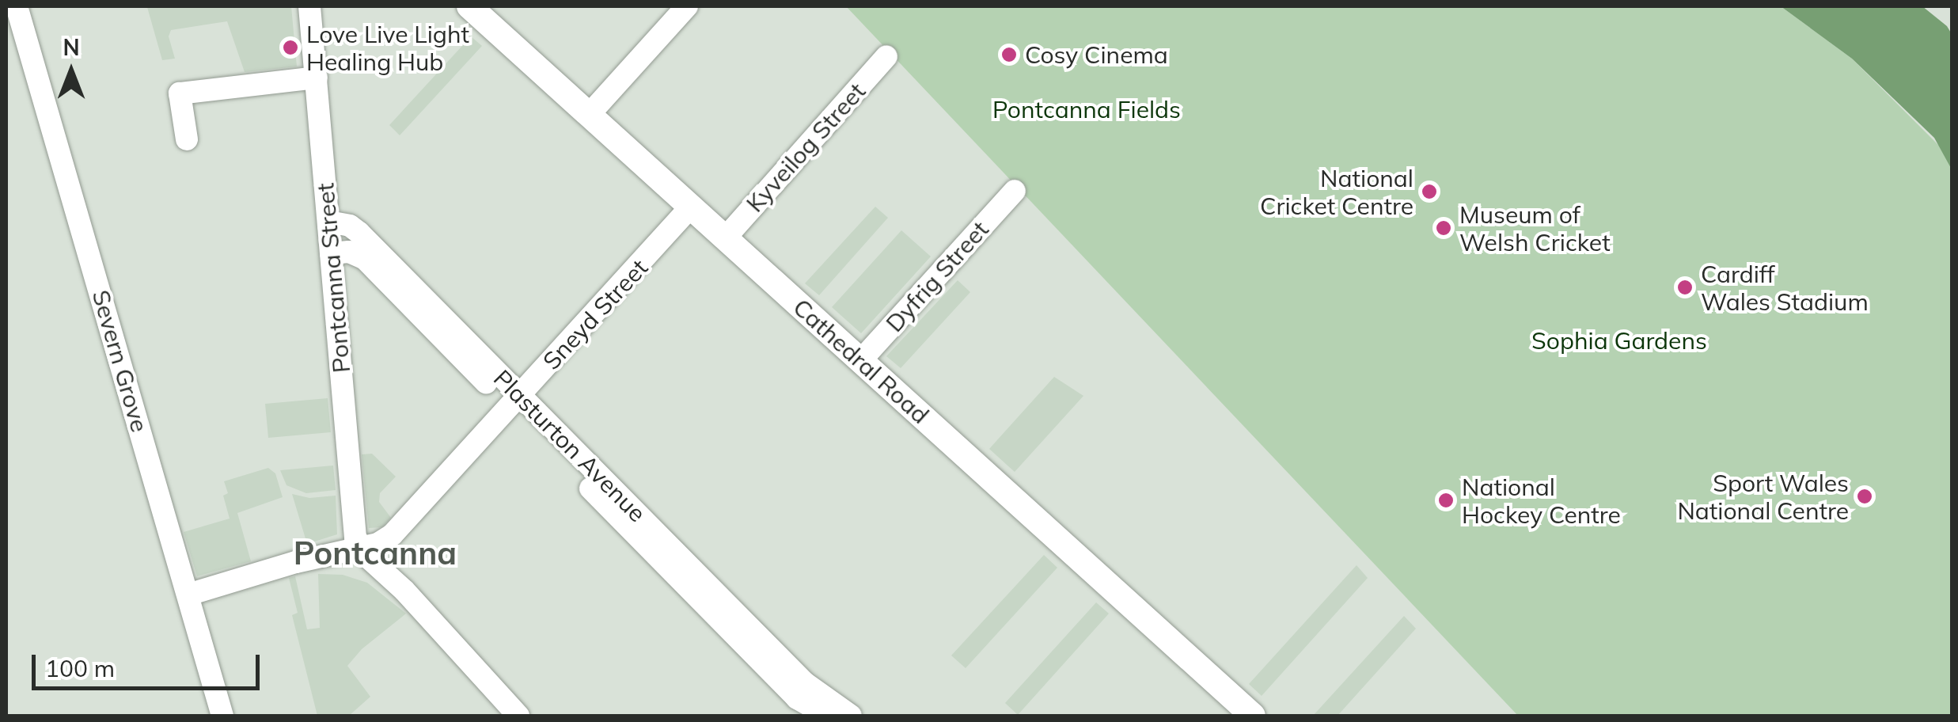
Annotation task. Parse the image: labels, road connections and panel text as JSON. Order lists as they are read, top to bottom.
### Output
{
  "streets": {
    "main road": ["Cathedral Road"],
    "street": [
      "Kyveilog Street",
      "Dyfrig Street",
      "Pontcanna Street",
      "Sneyd Street",
      "Severn Grove",
      "Plasturton Avenue"
    ]
  },
  "crossings": [
    ["Kyveilog Street", "Cathedral Road"],
    ["Dyfrig Street", "Cathedral Road"],
    ["Pontcanna Street", "Sneyd Street"],
    ["Pontcanna Street", "Plasturton Avenue"],
    ["Sneyd Street", "Severn Grove"],
    ["Sneyd Street", "Cathedral Road"],
    ["Sneyd Street", "Plasturton Avenue"]
  ],
  "districts": ["Pontcanna"],
  "parks": ["Pontcanna Fields", "Sophia Gardens"],
  "places": [
    "Love Live Light Healing Hub",
    "Cosy Cinema",
    "National Cricket Centre",
    "Museum of Welsh Cricket",
    "Cardiff Wales Stadium",
    "Sport Wales National Centre",
    "National Hockey Centre"
  ],
  "scale_bar": "100 m",
  "north": "top"
}
